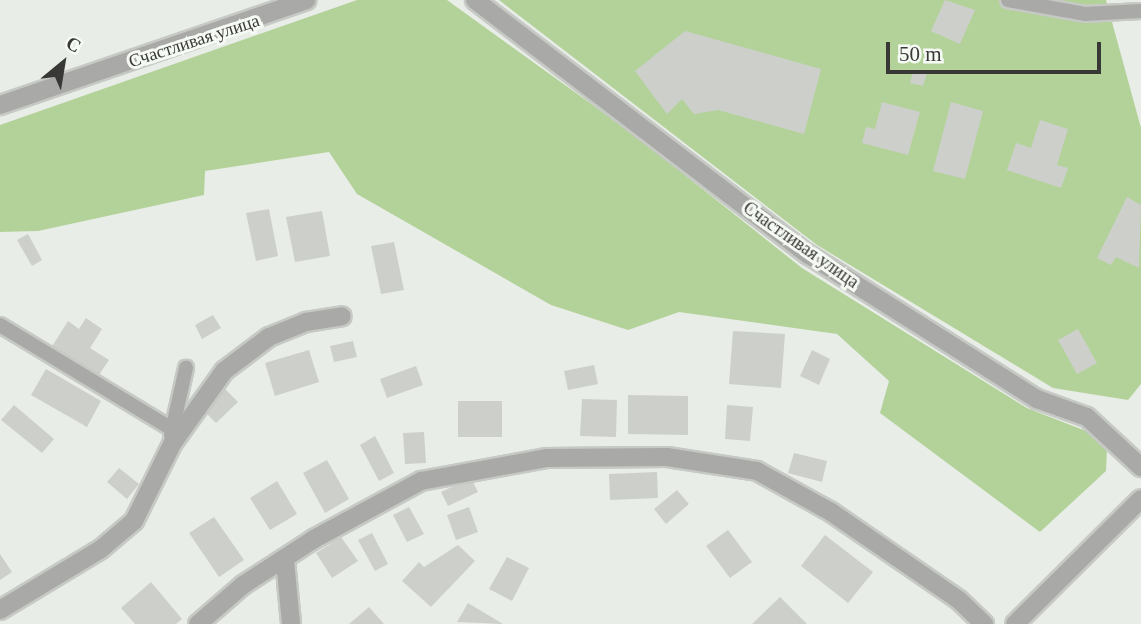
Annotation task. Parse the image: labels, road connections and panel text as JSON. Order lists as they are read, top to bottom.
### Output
{
  "streets": {
    "street": ["Счастливая улица"]
  },
  "scale_bar": "50 m",
  "north": "top right"
}
